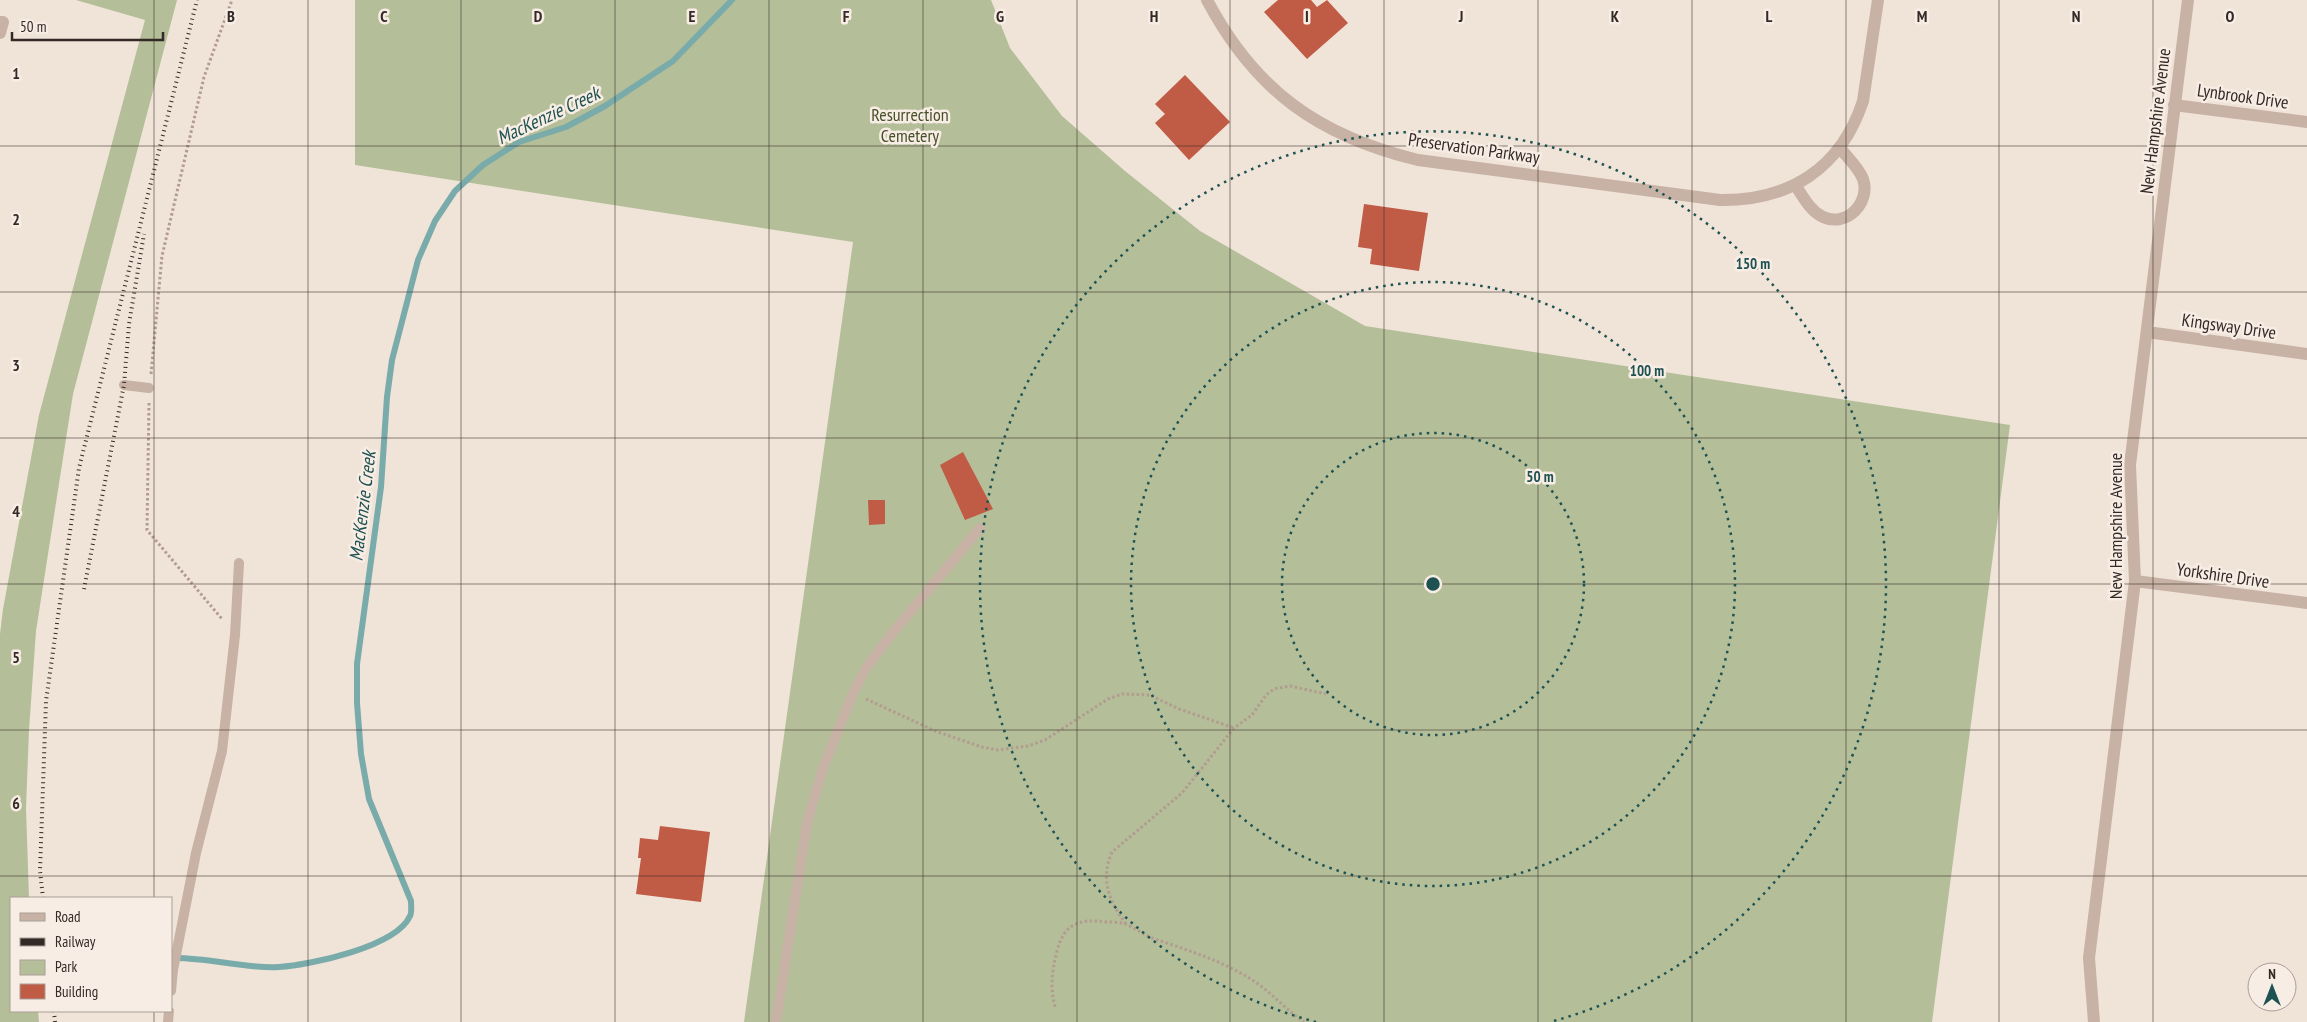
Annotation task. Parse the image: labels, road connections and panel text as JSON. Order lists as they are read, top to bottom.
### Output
{
  "streets": {
    "street": [
      "Lynbrook Drive",
      "New Hampshire Avenue",
      "Preservation Parkway",
      "Kingsway Drive",
      "Yorkshire Drive"
    ]
  },
  "crossings": [
    ["Lynbrook Drive", "New Hampshire Avenue"],
    ["New Hampshire Avenue", "Kingsway Drive"],
    ["New Hampshire Avenue", "Yorkshire Drive"]
  ],
  "water": ["MacKenzie Creek"],
  "parks": ["Resurrection Cemetery"],
  "legend": [
    "Road",
    "Railway",
    "Park",
    "Building"
  ],
  "scale_bar": "50 m",
  "north": "top",
  "grid": {
    "columns": [
      "B",
      "C",
      "D",
      "E",
      "F",
      "G",
      "H",
      "I",
      "J",
      "K",
      "L",
      "M",
      "N",
      "O"
    ],
    "rows": [
      "1",
      "2",
      "3",
      "4",
      "5",
      "6"
    ]
  },
  "rings": ["150 m", "100 m", "50 m"]
}
